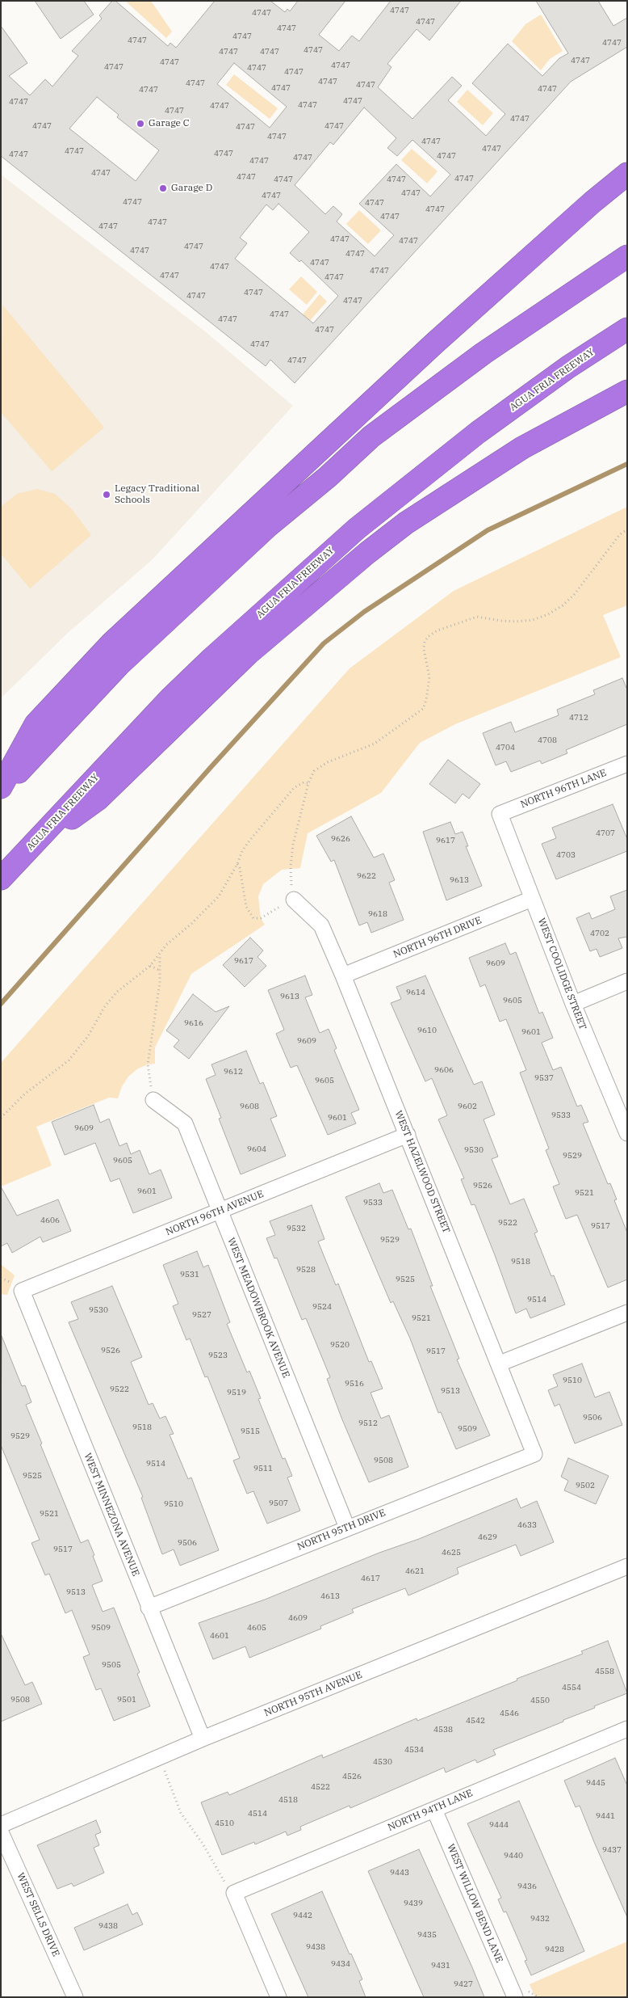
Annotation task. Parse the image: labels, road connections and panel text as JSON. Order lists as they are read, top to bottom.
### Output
{
  "streets": {
    "highway": ["AGUA FRIA FREEWAY"],
    "street": [
      "NORTH 96TH LANE",
      "NORTH 96TH DRIVE",
      "WEST COOLIDGE STREET",
      "WEST HAZELWOOD STREET",
      "NORTH 96TH AVENUE",
      "WEST MEADOWBROOK AVENUE",
      "WEST MINNEZONA AVENUE",
      "NORTH 95TH DRIVE",
      "NORTH 95TH AVENUE",
      "NORTH 94TH LANE",
      "WEST WILLOW BEND LANE",
      "WEST SELLS DRIVE"
    ]
  },
  "crossings": [
    ["NORTH 96TH LANE", "WEST COOLIDGE STREET"],
    ["NORTH 96TH DRIVE", "WEST COOLIDGE STREET"],
    ["NORTH 96TH DRIVE", "WEST HAZELWOOD STREET"],
    ["WEST HAZELWOOD STREET", "NORTH 96TH AVENUE"],
    ["WEST HAZELWOOD STREET", "NORTH 95TH DRIVE"],
    ["NORTH 96TH AVENUE", "WEST MEADOWBROOK AVENUE"],
    ["NORTH 96TH AVENUE", "WEST MINNEZONA AVENUE"],
    ["WEST MEADOWBROOK AVENUE", "NORTH 95TH DRIVE"],
    ["WEST MINNEZONA AVENUE", "NORTH 95TH DRIVE"],
    ["WEST MINNEZONA AVENUE", "NORTH 95TH AVENUE"],
    ["NORTH 94TH LANE", "WEST WILLOW BEND LANE"]
  ],
  "places": ["Garage C", "Garage D", "Legacy Traditional Schools"],
  "house_numbers": [
    "4747",
    "4747",
    "4747",
    "4747",
    "4747",
    "4747",
    "4747",
    "4747",
    "4747",
    "4747",
    "4747",
    "4747",
    "4747",
    "4747",
    "4747",
    "4747",
    "4747",
    "4747",
    "4747",
    "4747",
    "4747",
    "4747",
    "4747",
    "4747",
    "4747",
    "4747",
    "4747",
    "4747",
    "4747",
    "4747",
    "4747",
    "4747",
    "4747",
    "4747",
    "4747",
    "4747",
    "4747",
    "4747",
    "4747",
    "4747",
    "4747",
    "4747",
    "4747",
    "4747",
    "4747",
    "4747",
    "4747",
    "4747",
    "4747",
    "4747",
    "4747",
    "4747",
    "4747",
    "4747",
    "4747",
    "4747",
    "4747",
    "4747",
    "4747",
    "4747",
    "4747",
    "4747",
    "4747",
    "4747",
    "4747",
    "4747",
    "4747",
    "4747",
    "4747",
    "4747",
    "4747",
    "4712",
    "4708",
    "4704",
    "4707",
    "9626",
    "9617",
    "4703",
    "9622",
    "9613",
    "9618",
    "4702",
    "9617",
    "9609",
    "9614",
    "9613",
    "9605",
    "9616",
    "9610",
    "9601",
    "9609",
    "9606",
    "9612",
    "9537",
    "9605",
    "9608",
    "9602",
    "9533",
    "9601",
    "9609",
    "9604",
    "9530",
    "9529",
    "9605",
    "9526",
    "9601",
    "9521",
    "9533",
    "4606",
    "9522",
    "9517",
    "9532",
    "9529",
    "9518",
    "9528",
    "9531",
    "9525",
    "9514",
    "9524",
    "9530",
    "9527",
    "9521",
    "9520",
    "9526",
    "9517",
    "9523",
    "9510",
    "9516",
    "9522",
    "9513",
    "9519",
    "9506",
    "9512",
    "9518",
    "9509",
    "9515",
    "9529",
    "9508",
    "9514",
    "9511",
    "9525",
    "9502",
    "9507",
    "9510",
    "9521",
    "4633",
    "4629",
    "9506",
    "9517",
    "4625",
    "4621",
    "4617",
    "9513",
    "4613",
    "4609",
    "9509",
    "4605",
    "4601",
    "9505",
    "4558",
    "4554",
    "9508",
    "9501",
    "4550",
    "4546",
    "4542",
    "4538",
    "4534",
    "4530",
    "4526",
    "9445",
    "4522",
    "4518",
    "4514",
    "9441",
    "4510",
    "9444",
    "9437",
    "9440",
    "9443",
    "9436",
    "9439",
    "9442",
    "9432",
    "9438",
    "9435",
    "9438",
    "9428",
    "9434",
    "9431",
    "9427"
  ]
}
